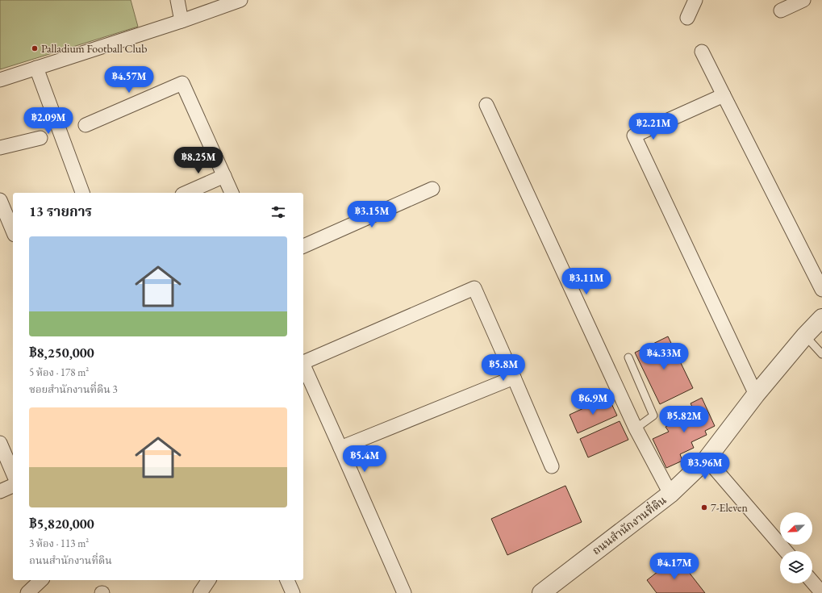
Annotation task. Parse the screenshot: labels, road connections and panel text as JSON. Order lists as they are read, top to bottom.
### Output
{
  "streets": {
    "street": ["ถนนสำนักงานที่ดิน"]
  },
  "places": ["Palladium Football Club", "7-Eleven"],
  "north": "bottom left",
  "page": {
    "price": [
      "฿4.57M",
      "฿2.09M",
      "฿2.21M",
      "฿8.25M",
      "฿3.15M",
      "฿3.11M",
      "฿4.33M",
      "฿5.8M",
      "฿6.9M",
      "฿5.82M",
      "฿5.4M",
      "฿3.96M",
      "฿4.17M"
    ],
    "heading": "13 รายการ",
    "list": [
      {
        "name": "฿8,250,000",
        "note": "5 ห้อง · 178 m² · ซอยสำนักงานที่ดิน 3"
      },
      {
        "name": "฿5,820,000",
        "note": "3 ห้อง · 113 m² · ถนนสำนักงานที่ดิน"
      }
    ]
  }
}
